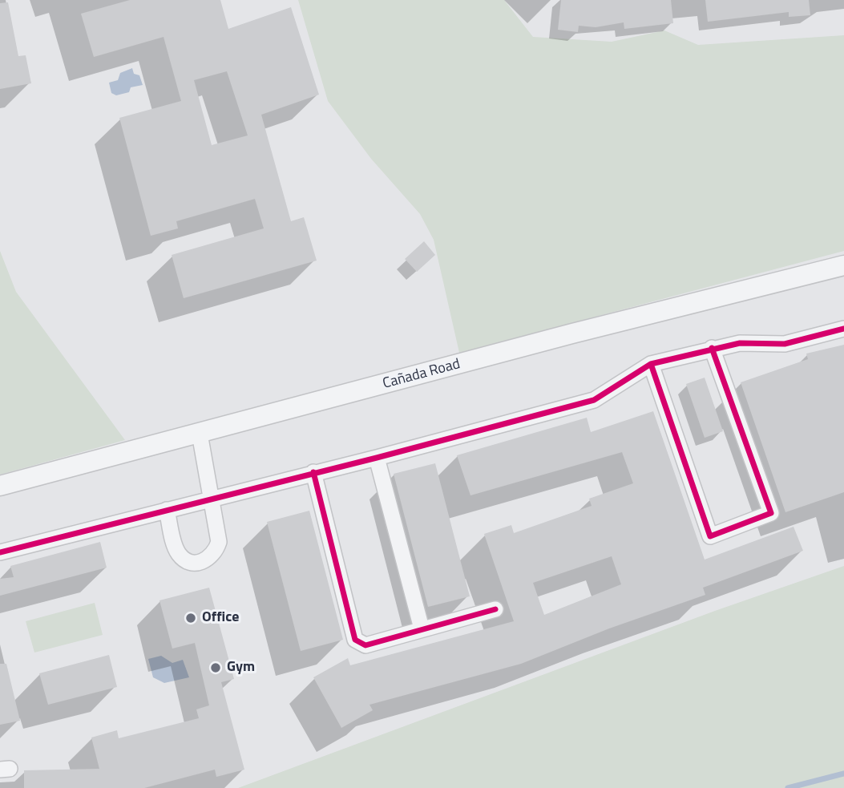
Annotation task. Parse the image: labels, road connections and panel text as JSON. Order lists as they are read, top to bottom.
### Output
{
  "streets": {
    "street": ["Cañada Road"]
  },
  "places": ["Office", "Gym"]
}
